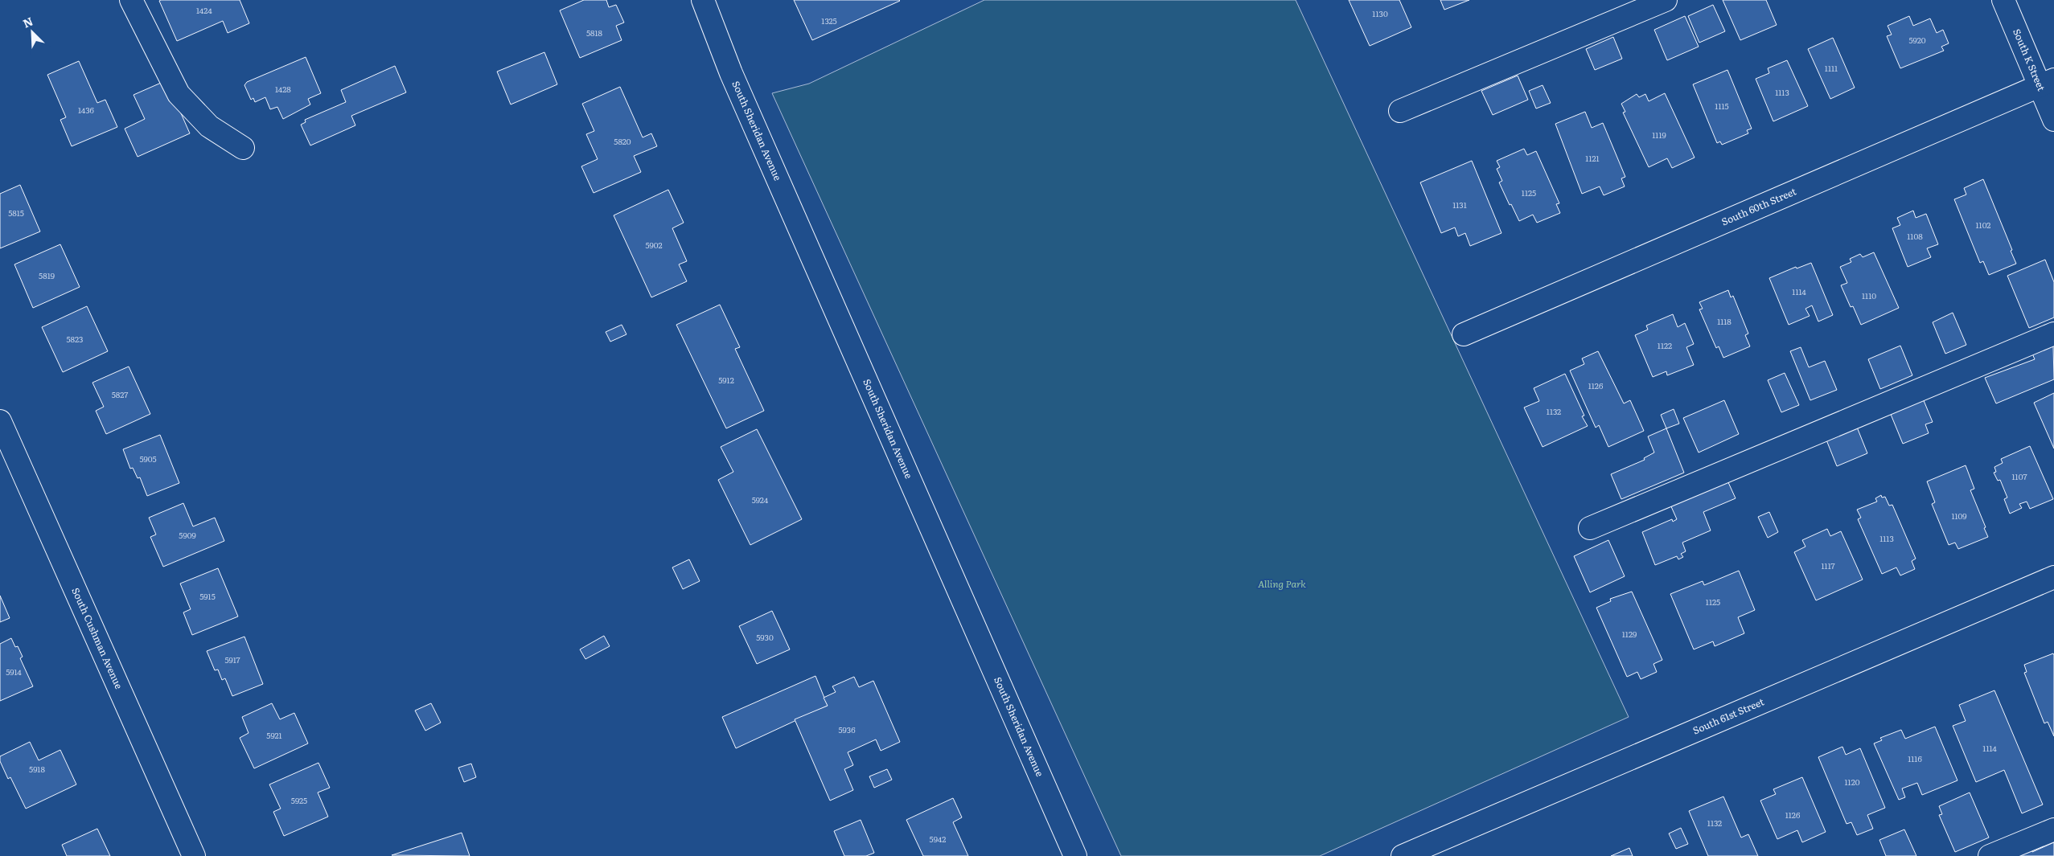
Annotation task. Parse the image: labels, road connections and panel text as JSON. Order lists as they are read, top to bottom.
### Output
{
  "streets": {
    "street": [
      "South K Street",
      "South Sheridan Avenue",
      "South 60th Street",
      "South Cushman Avenue",
      "South 61st Street"
    ]
  },
  "crossings": [
    ["South K Street", "South 60th Street"]
  ],
  "parks": ["Alling Park"],
  "house_numbers": [
    "1424",
    "1130",
    "1325",
    "5818",
    "5920",
    "1111",
    "1428",
    "1113",
    "1115",
    "1436",
    "1119",
    "5820",
    "1121",
    "1125",
    "1131",
    "5815",
    "1102",
    "1108",
    "5902",
    "5819",
    "1114",
    "1110",
    "1118",
    "5823",
    "1122",
    "5912",
    "1126",
    "5827",
    "1132",
    "5905",
    "1107",
    "5924",
    "1109",
    "5909",
    "1113",
    "1117",
    "5915",
    "1125",
    "1129",
    "5930",
    "5917",
    "5914",
    "5936",
    "5921",
    "1114",
    "1116",
    "5918",
    "1120",
    "5925",
    "1126",
    "1132",
    "5942"
  ],
  "north": "top left"
}
